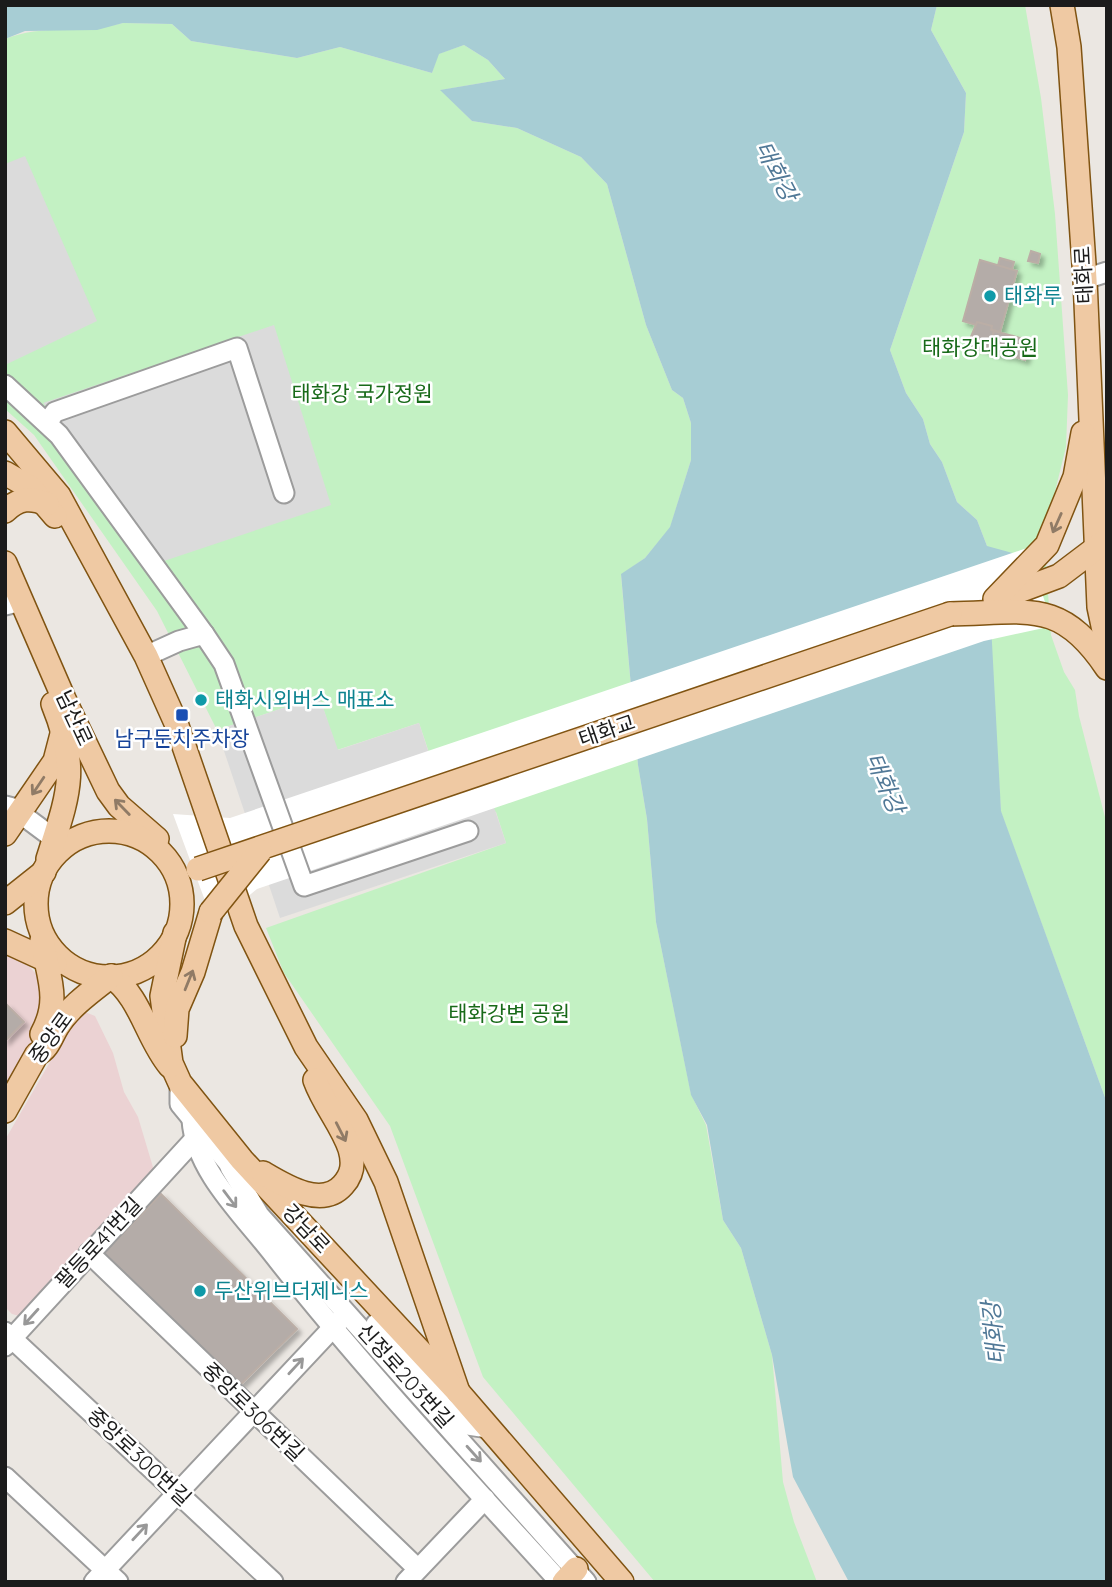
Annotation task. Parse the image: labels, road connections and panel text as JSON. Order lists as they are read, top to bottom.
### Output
{
  "streets": {
    "main road": [
      "태화로",
      "남산로",
      "태화교",
      "중앙로",
      "강남로"
    ],
    "street": [
      "팔등로41번길",
      "신정로203번길",
      "중앙로306번길",
      "중앙로300번길"
    ]
  },
  "crossings": [
    ["남산로", "태화교"],
    ["남산로", "중앙로"],
    ["남산로", "강남로"],
    ["태화교", "중앙로"],
    ["태화교", "강남로"],
    ["중앙로", "강남로"],
    ["강남로", "신정로203번길"],
    ["팔등로41번길", "중앙로306번길"],
    ["팔등로41번길", "중앙로300번길"]
  ],
  "one_way": ["팔등로41번길"],
  "water": ["태화강"],
  "parks": ["태화강대공원", "태화강 국가정원", "태화강변 공원"],
  "places": {
    "other": ["태화루", "태화시외버스 매표소", "두산위브더제니스"],
    "transit": ["남구둔치주차장"]
  }
}
